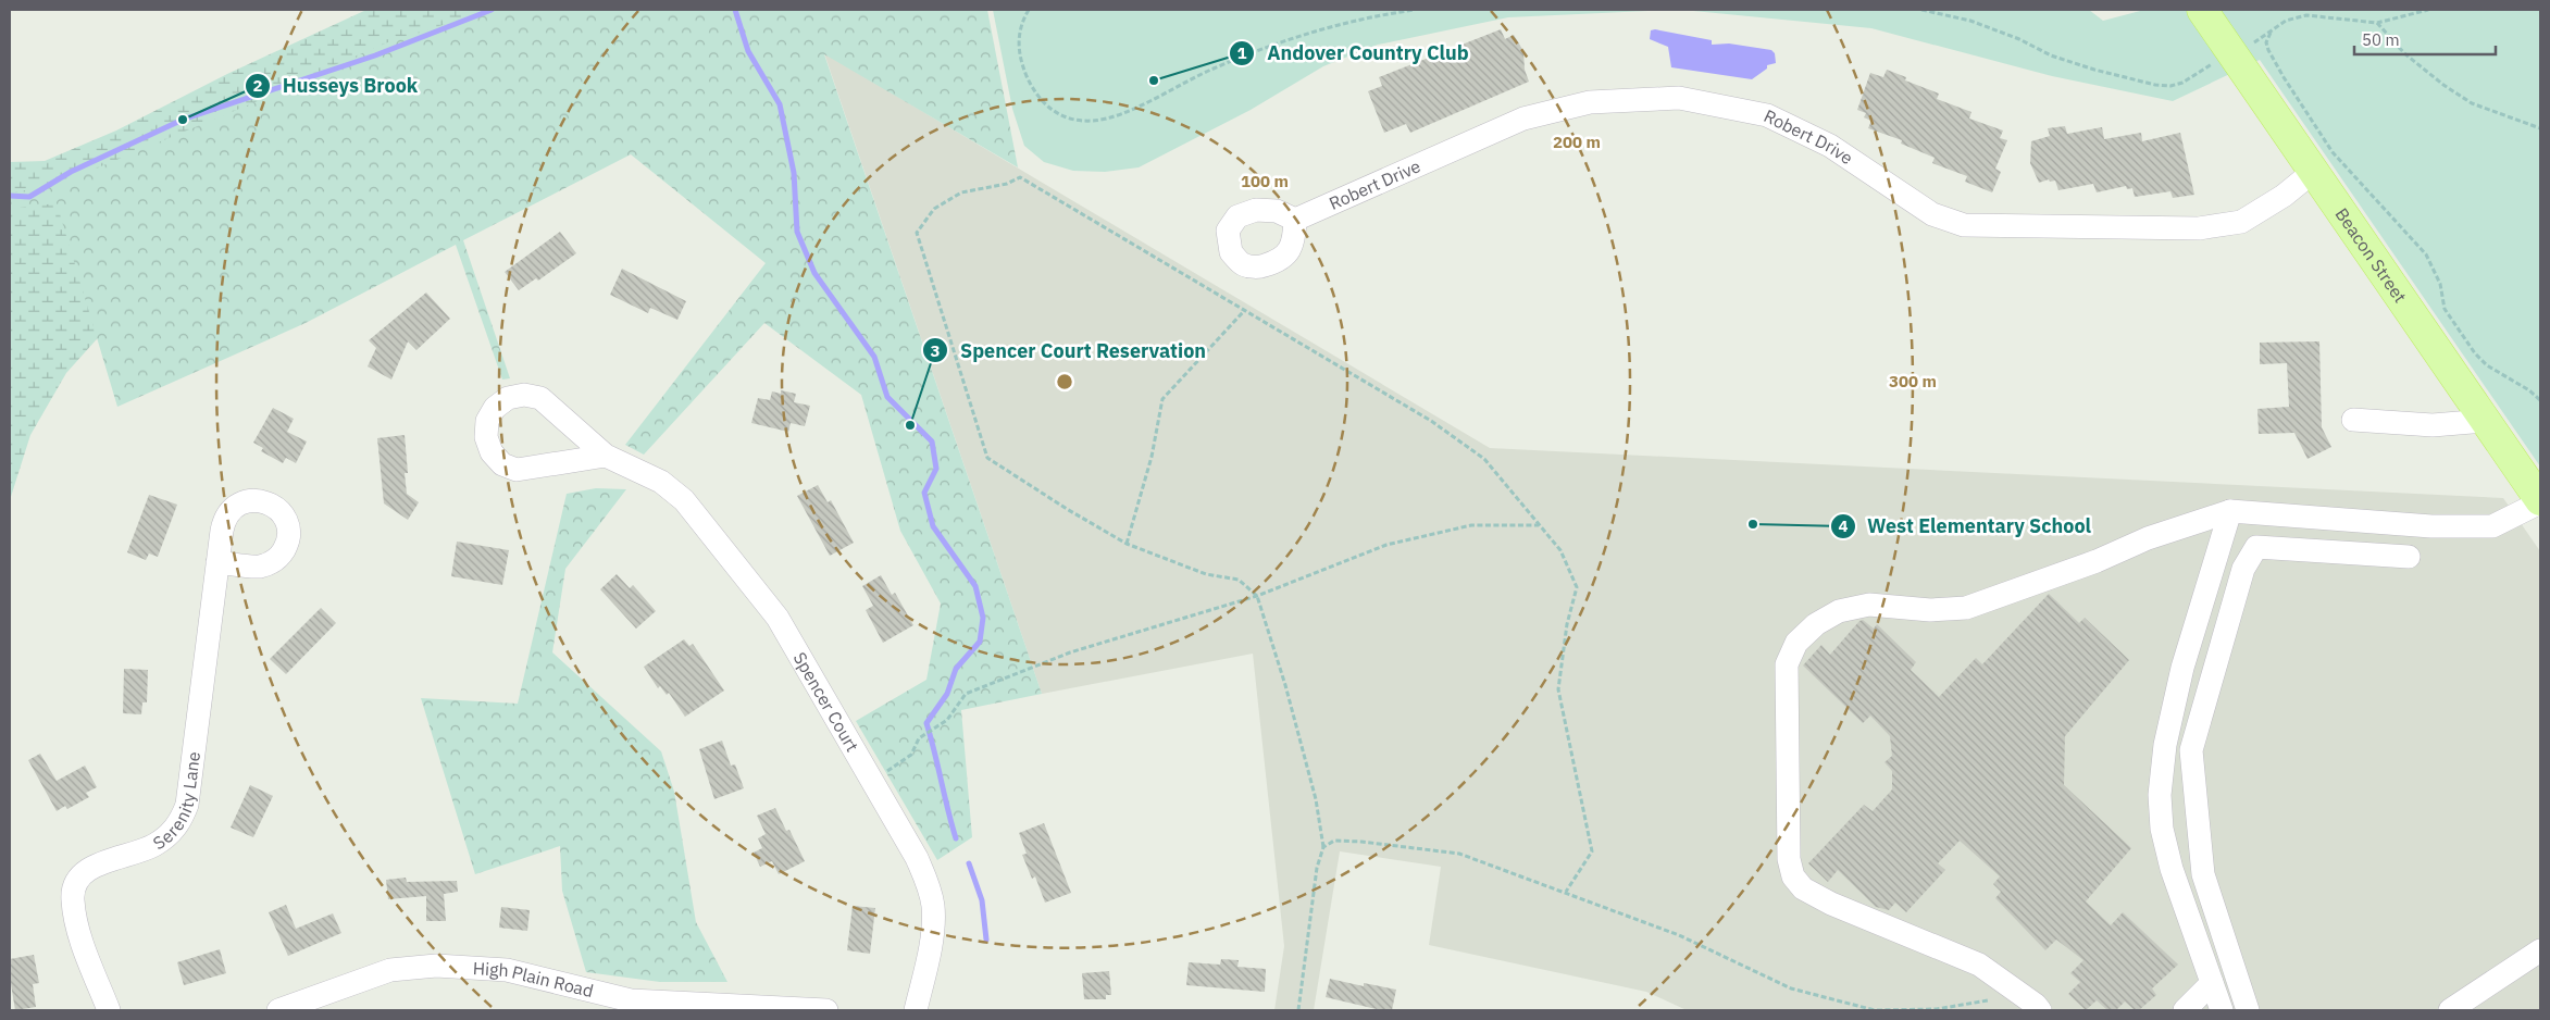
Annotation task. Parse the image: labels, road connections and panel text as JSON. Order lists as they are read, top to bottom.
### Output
{
  "streets": {
    "main road": ["Beacon Street"],
    "street": [
      "Robert Drive",
      "Spencer Court",
      "Serenity Lane",
      "High Plain Road"
    ]
  },
  "crossings": [
    ["Robert Drive", "Beacon Street"]
  ],
  "places": [
    "Andover Country Club",
    "Husseys Brook",
    "Spencer Court Reservation",
    "West Elementary School"
  ],
  "scale_bar": "50 m",
  "rings": ["200 m", "100 m", "300 m"]
}
